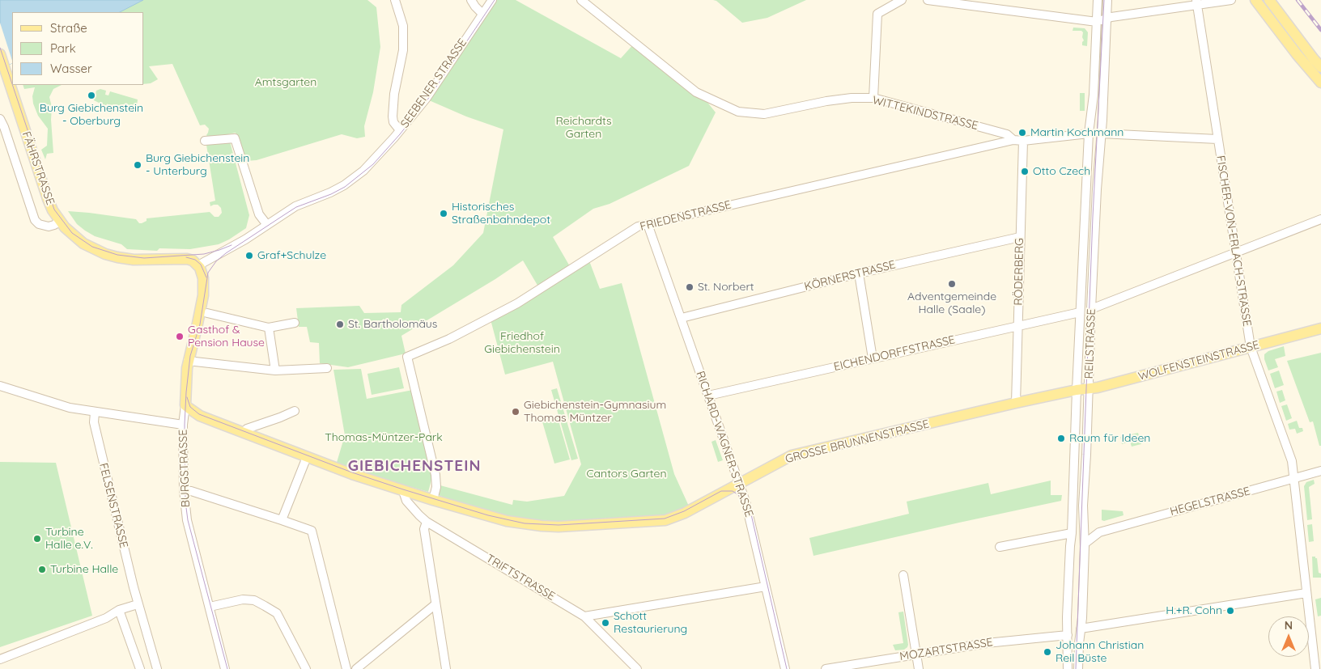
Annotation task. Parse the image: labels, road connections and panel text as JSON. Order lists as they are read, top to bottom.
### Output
{
  "streets": {
    "main road": [
      "FÄHRSTRASSE",
      "WOLFENSTEINSTRASSE",
      "GROSSE BRUNNENSTRASSE",
      "BURGSTRASSE"
    ],
    "street": [
      "SEEBENER STRASSE",
      "WITTEKINDSTRASSE",
      "FRIEDENSTRASSE",
      "FISCHER-VON-ERLACH-STRASSE",
      "RÖDERBERG",
      "KÖRNERSTRASSE",
      "REILSTRASSE",
      "EICHENDORFFSTRASSE",
      "RICHARD-WAGNER-STRASSE",
      "HEGELSTRASSE",
      "FELSENSTRASSE",
      "TRIFTSTRASSE",
      "MOZARTSTRASSE"
    ]
  },
  "crossings": [
    ["SEEBENER STRASSE", "FÄHRSTRASSE"],
    ["SEEBENER STRASSE", "BURGSTRASSE"],
    ["WITTEKINDSTRASSE", "FRIEDENSTRASSE"],
    ["FÄHRSTRASSE", "BURGSTRASSE"],
    ["FRIEDENSTRASSE", "RÖDERBERG"],
    ["FRIEDENSTRASSE", "REILSTRASSE"],
    ["FRIEDENSTRASSE", "GROSSE BRUNNENSTRASSE"],
    ["FRIEDENSTRASSE", "RICHARD-WAGNER-STRASSE"],
    ["FISCHER-VON-ERLACH-STRASSE", "WOLFENSTEINSTRASSE"],
    ["FISCHER-VON-ERLACH-STRASSE", "HEGELSTRASSE"],
    ["RÖDERBERG", "KÖRNERSTRASSE"],
    ["RÖDERBERG", "EICHENDORFFSTRASSE"],
    ["RÖDERBERG", "GROSSE BRUNNENSTRASSE"],
    ["KÖRNERSTRASSE", "RICHARD-WAGNER-STRASSE"],
    ["REILSTRASSE", "EICHENDORFFSTRASSE"],
    ["REILSTRASSE", "WOLFENSTEINSTRASSE"],
    ["REILSTRASSE", "GROSSE BRUNNENSTRASSE"],
    ["REILSTRASSE", "HEGELSTRASSE"],
    ["REILSTRASSE", "MOZARTSTRASSE"],
    ["EICHENDORFFSTRASSE", "RICHARD-WAGNER-STRASSE"],
    ["WOLFENSTEINSTRASSE", "GROSSE BRUNNENSTRASSE"],
    ["GROSSE BRUNNENSTRASSE", "RICHARD-WAGNER-STRASSE"],
    ["GROSSE BRUNNENSTRASSE", "BURGSTRASSE"],
    ["GROSSE BRUNNENSTRASSE", "TRIFTSTRASSE"]
  ],
  "districts": ["GIEBICHENSTEIN"],
  "parks": [
    "Amtsgarten",
    "Reichardts Garten",
    "Friedhof Giebichenstein",
    "Thomas-Müntzer-Park",
    "Cantors Garten"
  ],
  "places": [
    "Burg Giebichenstein - Oberburg",
    "Martin Kochmann",
    "Burg Giebichenstein - Unterburg",
    "Otto Czech",
    "Historisches Straßenbahndepot",
    "Graf+Schulze",
    "Adventgemeinde Halle (Saale)",
    "St. Norbert",
    "St. Bartholomäus",
    "Gasthof & Pension Hause",
    "Giebichenstein-Gymnasium Thomas Müntzer",
    "Raum für Ideen",
    "Turbine Halle e.V.",
    "Turbine Halle",
    "H.+R. Cohn",
    "Schott Restaurierung",
    "Johann Christian Reil Büste"
  ],
  "legend": ["Straße", "Park", "Wasser"],
  "north": "top"
}
